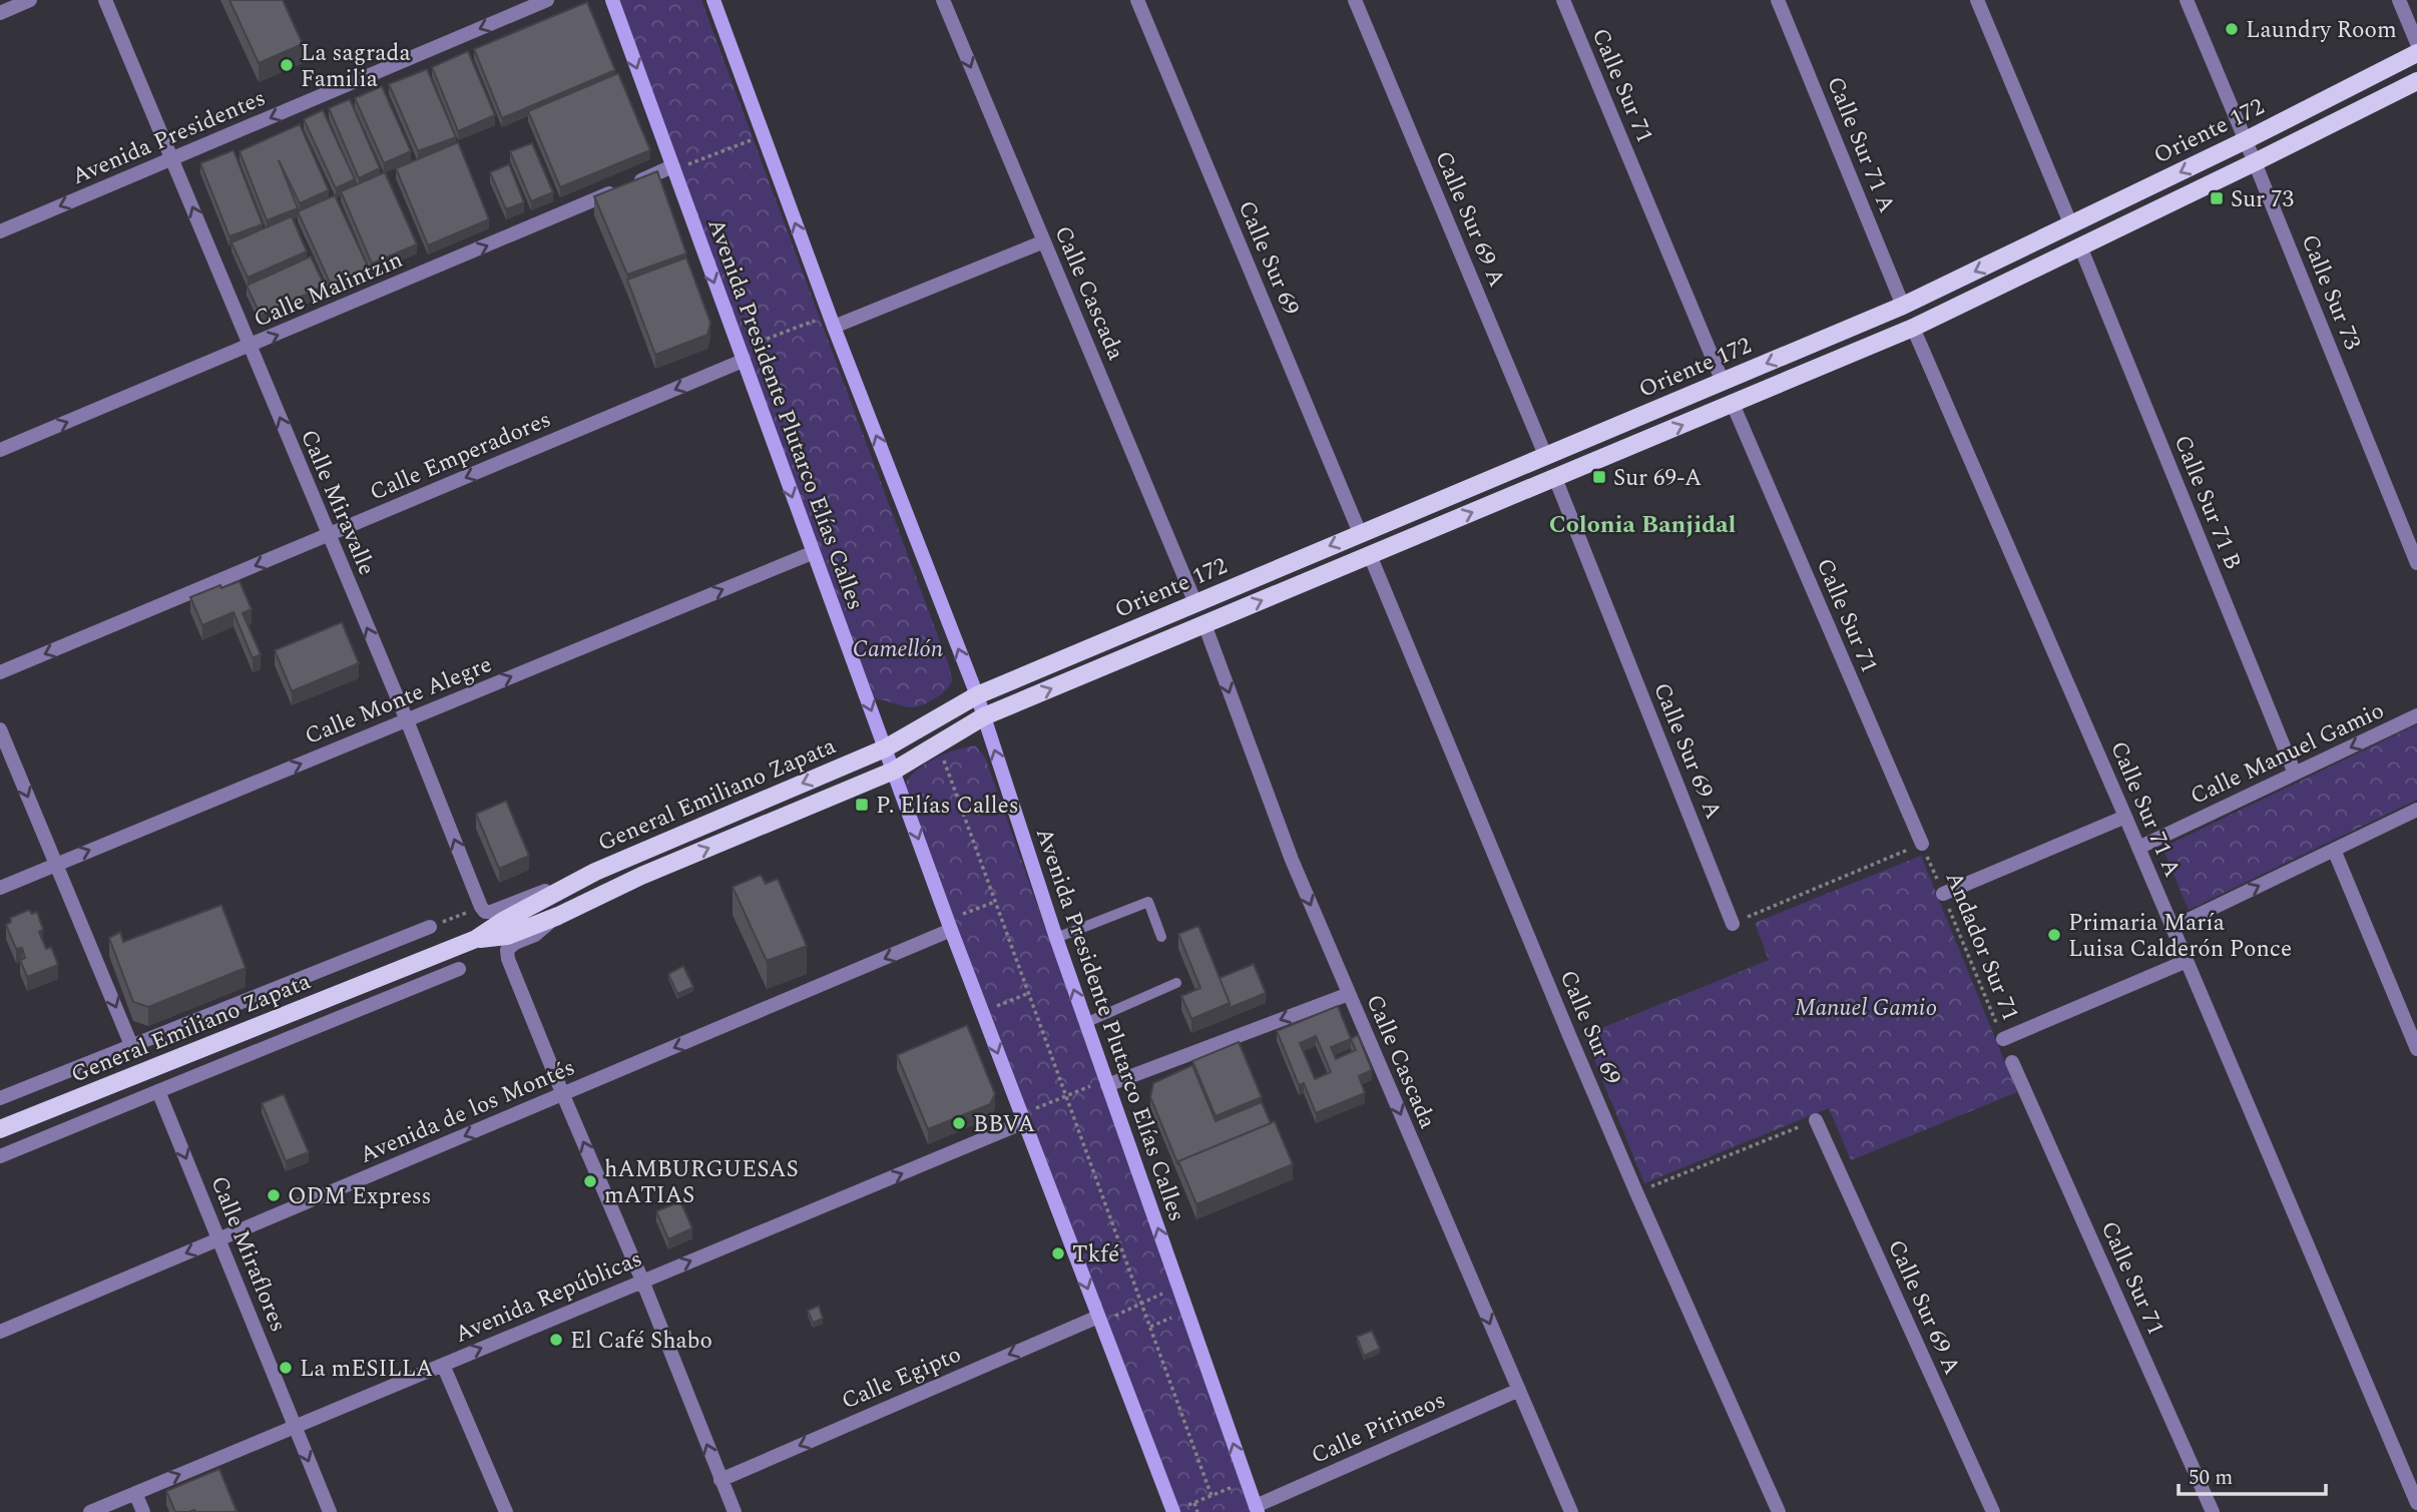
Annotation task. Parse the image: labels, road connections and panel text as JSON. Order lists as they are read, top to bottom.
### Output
{
  "streets": {
    "main road": ["Oriente 172", "Avenida Presidente Plutarco Elías Calles", "General Emiliano Zapata"],
    "street": [
      "Calle Sur 71",
      "Avenida Presidentes",
      "Calle Sur 71 A",
      "Calle Sur 69 A",
      "Calle Sur 69",
      "Calle Malintzin",
      "Calle Sur 73",
      "Calle Cascada",
      "Calle Emperadores",
      "Calle Miravalle",
      "Calle Sur 71 B",
      "Calle Monte Alegre",
      "Calle Manuel Gamio",
      "Avenida de los Montés",
      "Calle Miraflores",
      "Avenida Repúblicas",
      "Calle Egipto",
      "Calle Pirineos"
    ],
    "path": ["Andador Sur 71"]
  },
  "crossings": [
    ["Calle Sur 71", "Oriente 172"],
    ["Calle Sur 71", "Andador Sur 71"],
    ["Oriente 172", "Calle Sur 71 A"],
    ["Oriente 172", "Calle Sur 69 A"],
    ["Oriente 172", "Calle Sur 69"],
    ["Oriente 172", "Calle Sur 73"],
    ["Oriente 172", "Calle Cascada"],
    ["Oriente 172", "Avenida Presidente Plutarco Elías Calles"],
    ["Oriente 172", "Calle Sur 71 B"],
    ["Oriente 172", "General Emiliano Zapata"],
    ["Avenida Presidentes", "Calle Miravalle"],
    ["Calle Sur 71 A", "Calle Manuel Gamio"],
    ["Calle Malintzin", "Avenida Presidente Plutarco Elías Calles"],
    ["Calle Malintzin", "Calle Miravalle"],
    ["Calle Cascada", "Calle Pirineos"],
    ["Avenida Presidente Plutarco Elías Calles", "Calle Emperadores"],
    ["Avenida Presidente Plutarco Elías Calles", "Calle Monte Alegre"],
    ["Avenida Presidente Plutarco Elías Calles", "General Emiliano Zapata"],
    ["Avenida Presidente Plutarco Elías Calles", "Avenida de los Montés"],
    ["Avenida Presidente Plutarco Elías Calles", "Avenida Repúblicas"],
    ["Avenida Presidente Plutarco Elías Calles", "Calle Egipto"],
    ["Avenida Presidente Plutarco Elías Calles", "Calle Pirineos"],
    ["Calle Emperadores", "Calle Miravalle"],
    ["Calle Miravalle", "Calle Monte Alegre"],
    ["Calle Sur 71 B", "Calle Manuel Gamio"],
    ["Avenida de los Montés", "Calle Miraflores"],
    ["Calle Miraflores", "Avenida Repúblicas"]
  ],
  "one_way": [
    "Avenida Presidentes",
    "Calle Malintzin",
    "Calle Cascada",
    "Calle Emperadores",
    "Calle Miravalle",
    "Calle Monte Alegre",
    "Avenida de los Montés",
    "Calle Miraflores",
    "Avenida Repúblicas",
    "Calle Egipto"
  ],
  "districts": ["Colonia Banjidal"],
  "parks": ["Camellón", "Manuel Gamio"],
  "places": {
    "other": [
      "Laundry Room",
      "La sagrada Familia",
      "Primaria María Luisa Calderón Ponce",
      "BBVA",
      "hAMBURGUESAS mATIAS",
      "ODM Express",
      "Tkfé",
      "El Café Shabo",
      "La mESILLA"
    ],
    "transit": ["Sur 73", "Sur 69-A", "P. Elías Calles"]
  },
  "scale_bar": "50 m"
}
